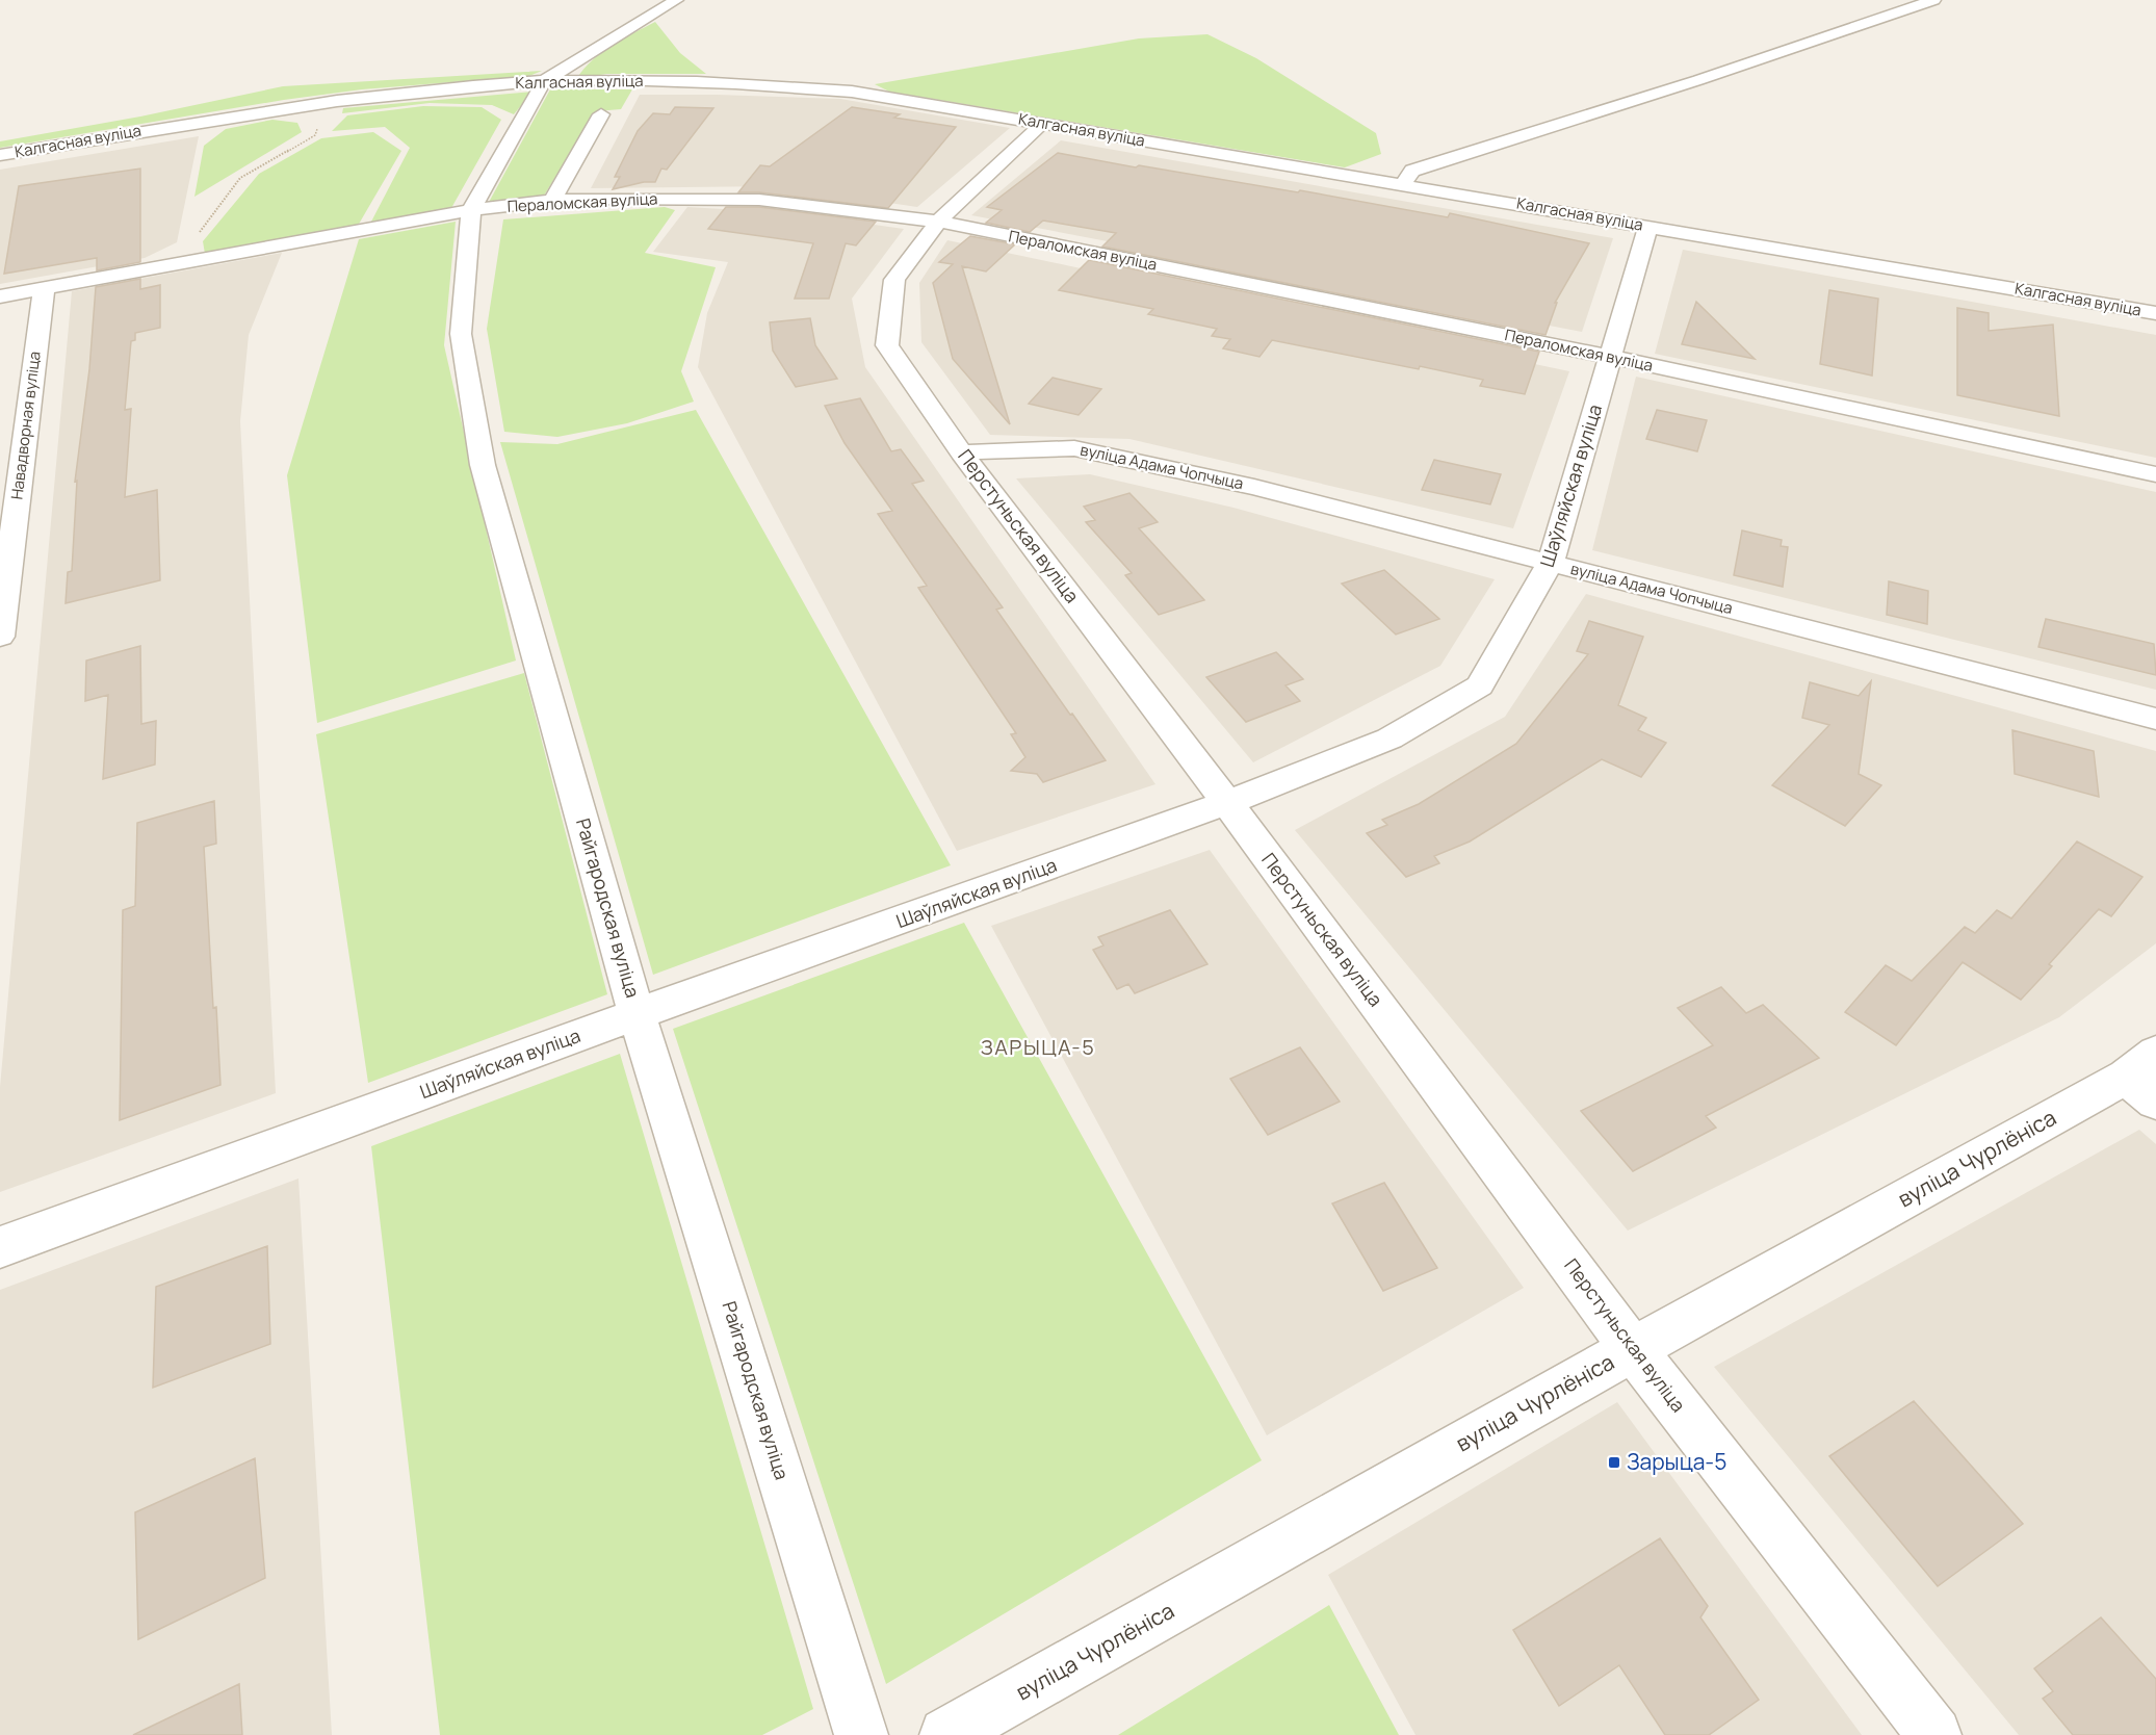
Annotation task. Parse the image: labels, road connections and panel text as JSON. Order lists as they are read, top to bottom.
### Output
{
  "streets": {
    "street": [
      "Калгасная вуліца",
      "Пераломская вуліца",
      "Навадворная вуліца",
      "вуліца Адама Чопчыца",
      "Шаўляйская вуліца",
      "Перстуньская вуліца",
      "Райгародская вуліца",
      "вуліца Чурлёніса"
    ]
  },
  "crossings": [
    ["Калгасная вуліца", "Шаўляйская вуліца"],
    ["Калгасная вуліца", "Перстуньская вуліца"],
    ["Калгасная вуліца", "Райгародская вуліца"],
    ["Пераломская вуліца", "Навадворная вуліца"],
    ["Пераломская вуліца", "Шаўляйская вуліца"],
    ["Пераломская вуліца", "Перстуньская вуліца"],
    ["Пераломская вуліца", "Райгародская вуліца"],
    ["вуліца Адама Чопчыца", "Шаўляйская вуліца"],
    ["вуліца Адама Чопчыца", "Перстуньская вуліца"],
    ["Шаўляйская вуліца", "Перстуньская вуліца"],
    ["Шаўляйская вуліца", "Райгародская вуліца"],
    ["Перстуньская вуліца", "вуліца Чурлёніса"]
  ],
  "districts": ["ЗАРЫЦА-5"],
  "places": {
    "transit": ["Зарыца-5"]
  }
}
